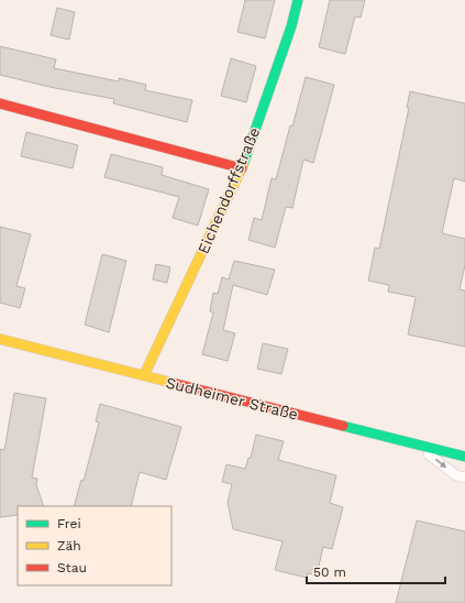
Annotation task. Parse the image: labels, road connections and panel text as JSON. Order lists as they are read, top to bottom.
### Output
{
  "streets": {
    "street": ["Eichendorffstraße", "Sudheimer Straße"]
  },
  "crossings": [
    ["Eichendorffstraße", "Sudheimer Straße"]
  ],
  "legend": ["Frei", "Zäh", "Stau"],
  "scale_bar": "50 m"
}
